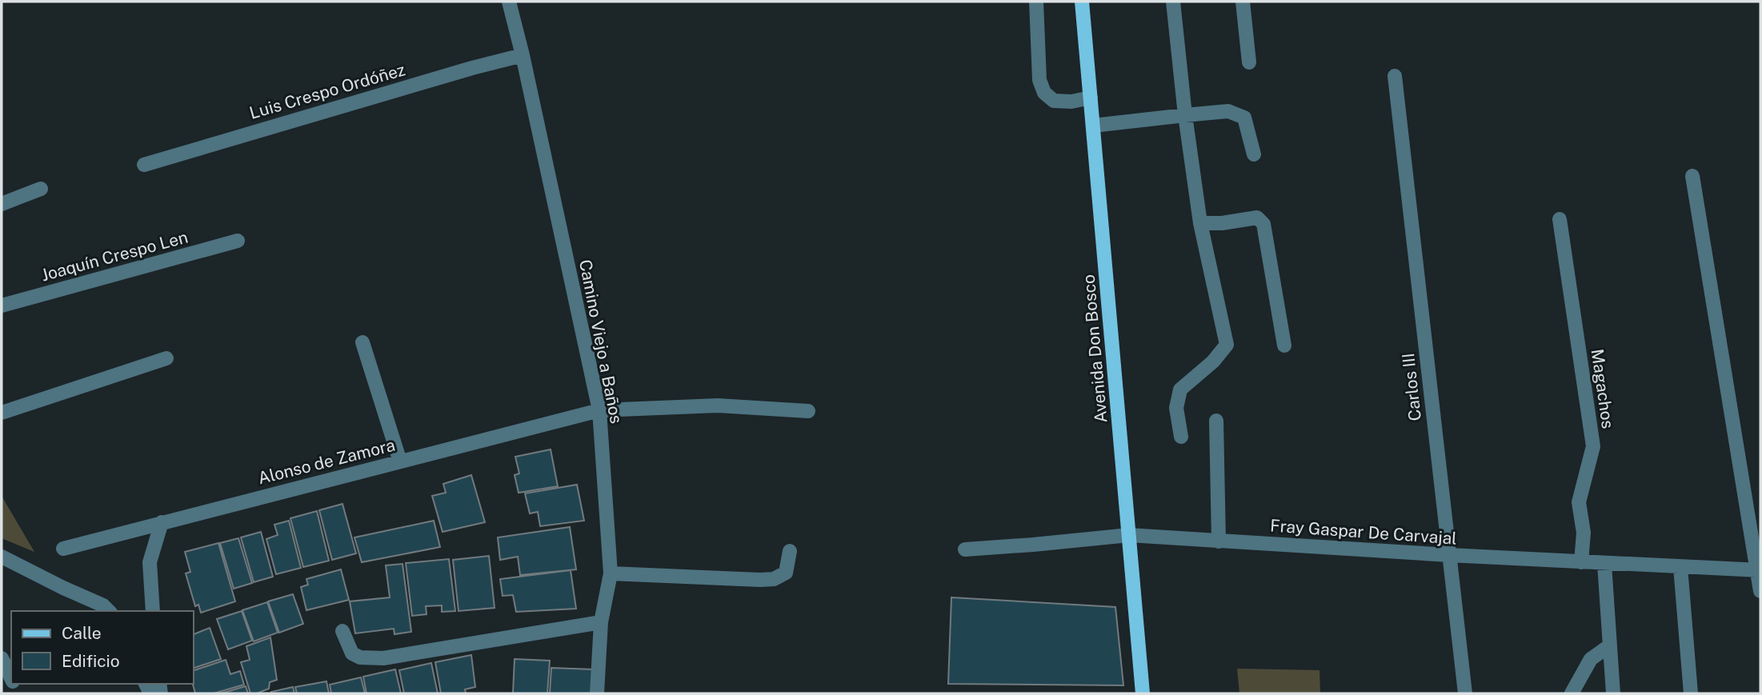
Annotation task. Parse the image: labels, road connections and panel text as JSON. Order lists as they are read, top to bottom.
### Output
{
  "streets": {
    "main road": ["Avenida Don Bosco"],
    "street": [
      "Luis Crespo Ordóñez",
      "Joaquín Crespo Len",
      "Camino Viejo a Baños",
      "Carlos III",
      "Magachos",
      "Alonso de Zamora",
      "Fray Gaspar De Carvajal"
    ]
  },
  "crossings": [
    ["Luis Crespo Ordóñez", "Camino Viejo a Baños"],
    ["Camino Viejo a Baños", "Alonso de Zamora"],
    ["Avenida Don Bosco", "Fray Gaspar De Carvajal"],
    ["Carlos III", "Fray Gaspar De Carvajal"],
    ["Magachos", "Fray Gaspar De Carvajal"]
  ],
  "legend": ["Calle", "Edificio"]
}
